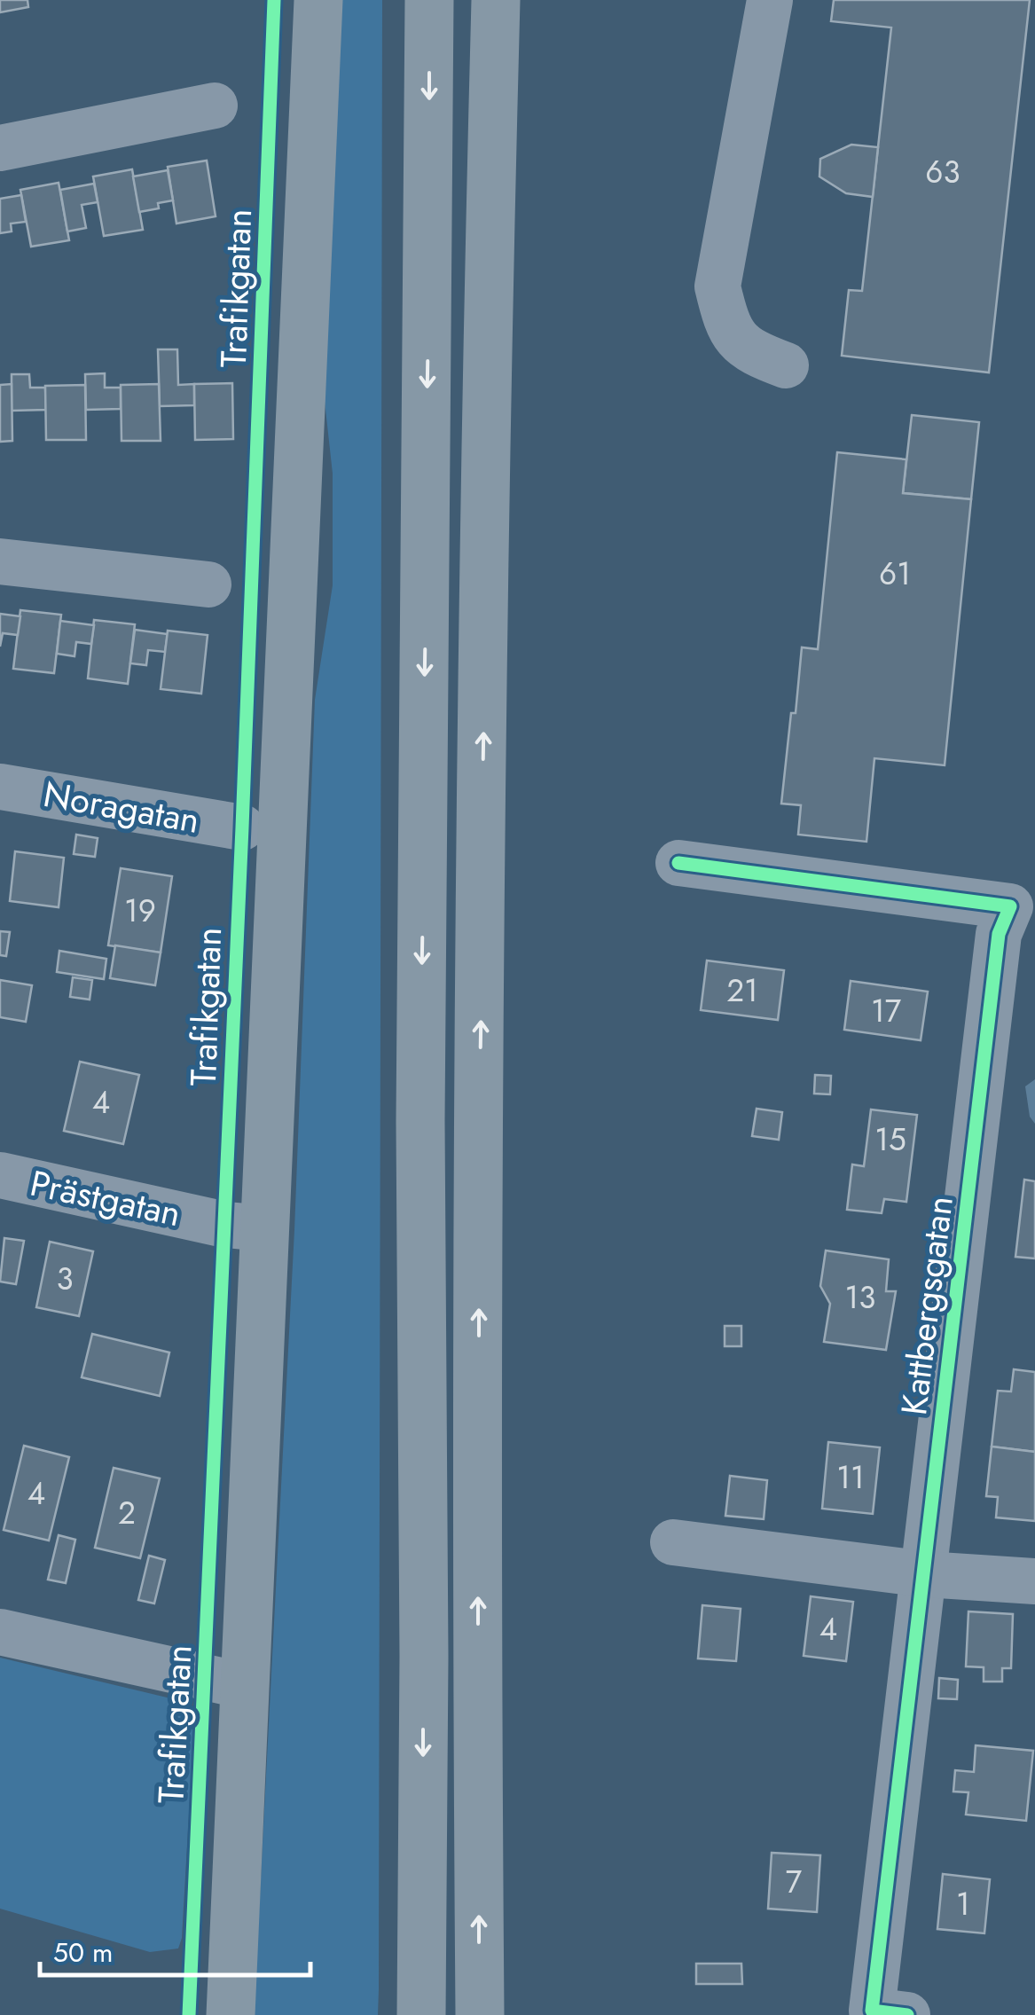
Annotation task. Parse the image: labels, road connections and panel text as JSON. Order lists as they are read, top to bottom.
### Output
{
  "streets": {
    "main road": ["Trafikgatan"],
    "street": ["Noragatan", "Prästgatan", "Kattbergsgatan"]
  },
  "crossings": [
    ["Trafikgatan", "Prästgatan"]
  ],
  "house_numbers": [
    "63",
    "61",
    "19",
    "21",
    "17",
    "4",
    "15",
    "3",
    "13",
    "11",
    "4",
    "2",
    "4",
    "7",
    "1"
  ],
  "scale_bar": "50 m"
}
